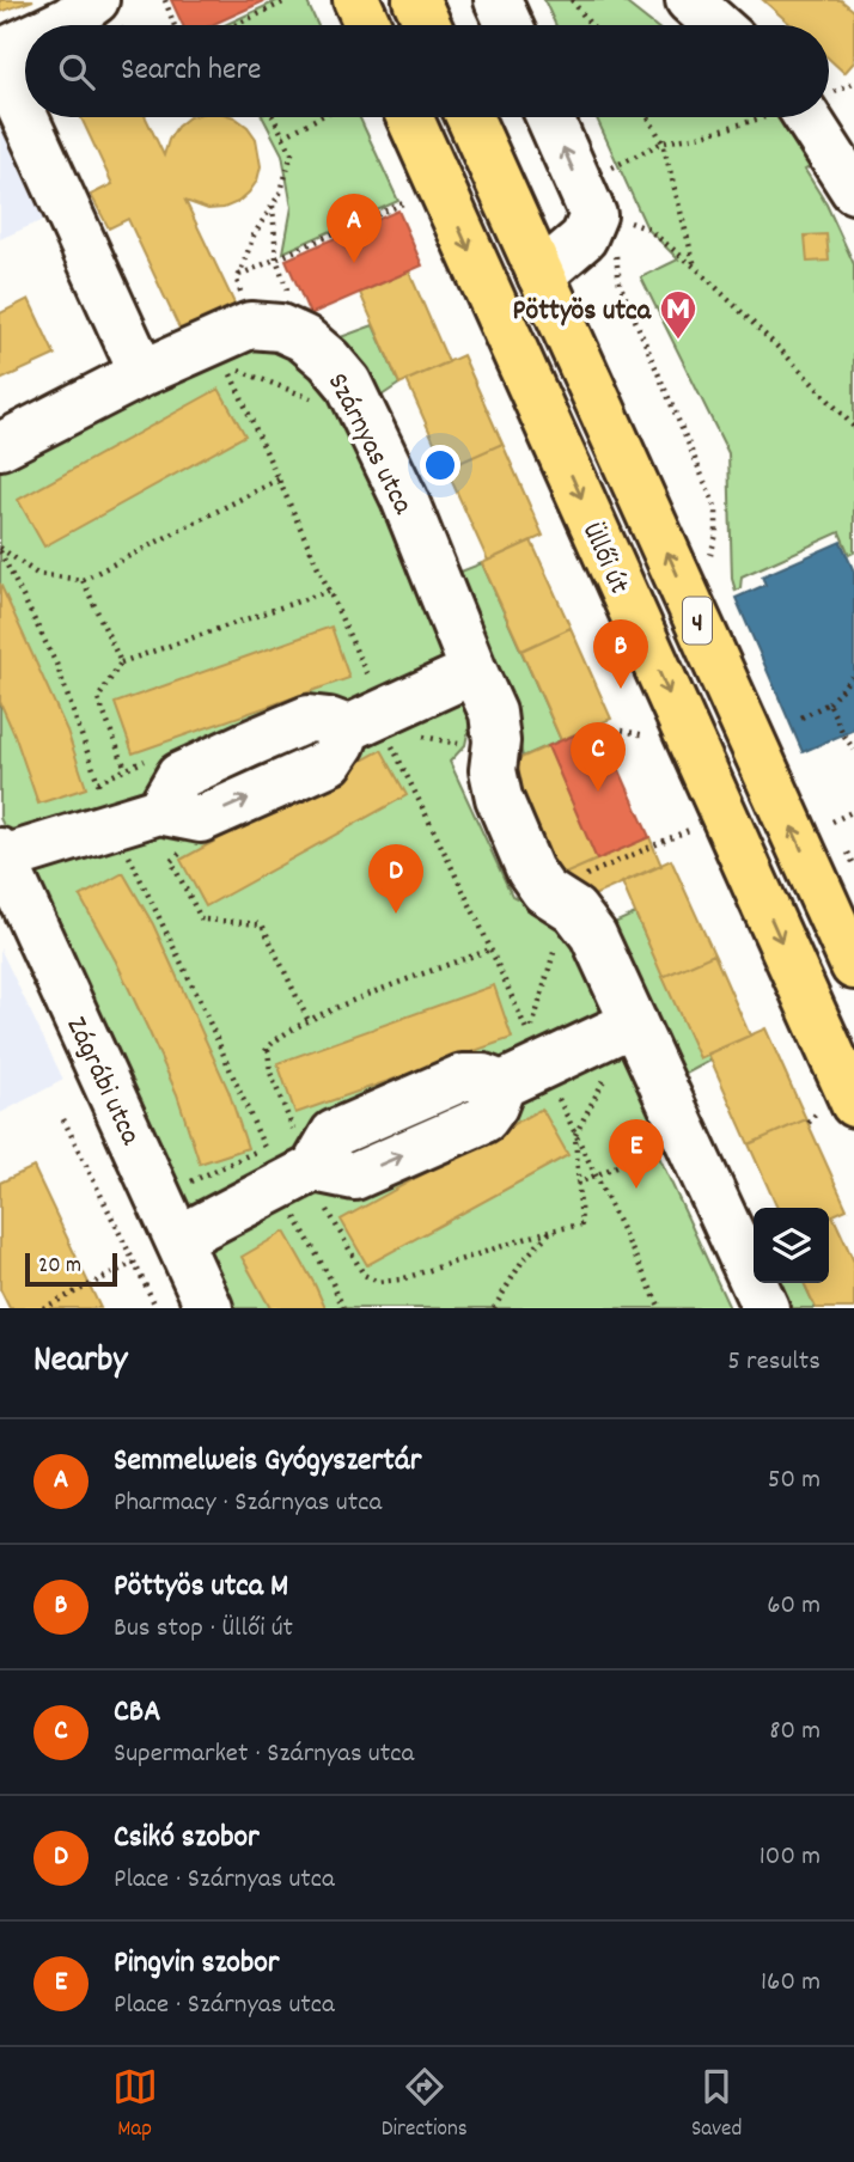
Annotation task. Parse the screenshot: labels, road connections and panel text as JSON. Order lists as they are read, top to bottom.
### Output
{
  "streets": {
    "main road": ["Üllői út", "4"],
    "street": ["Szárnyas utca", "Zágrábi utca"]
  },
  "places": {
    "metro station": ["Pöttyös utca"]
  },
  "scale_bar": "20 m",
  "page": {
    "search": "Search here",
    "pins": [
      "A",
      "B",
      "C",
      "D",
      "E"
    ],
    "scale": "20 m",
    "heading": ["Nearby", "5 results"],
    "list": [
      {
        "mark": "A",
        "name": "Semmelweis Gyógyszertár",
        "note": "Pharmacy · Szárnyas utca",
        "value": "50 m"
      },
      {
        "mark": "B",
        "name": "Pöttyös utca M",
        "note": "Bus stop · Üllői út",
        "value": "60 m"
      },
      {
        "mark": "C",
        "name": "CBA",
        "note": "Supermarket · Szárnyas utca",
        "value": "80 m"
      },
      {
        "mark": "D",
        "name": "Csikó szobor",
        "note": "Place · Szárnyas utca",
        "value": "100 m"
      },
      {
        "mark": "E",
        "name": "Pingvin szobor",
        "note": "Place · Szárnyas utca",
        "value": "160 m"
      }
    ],
    "nav": ["Map", "Directions", "Saved"]
  }
}
